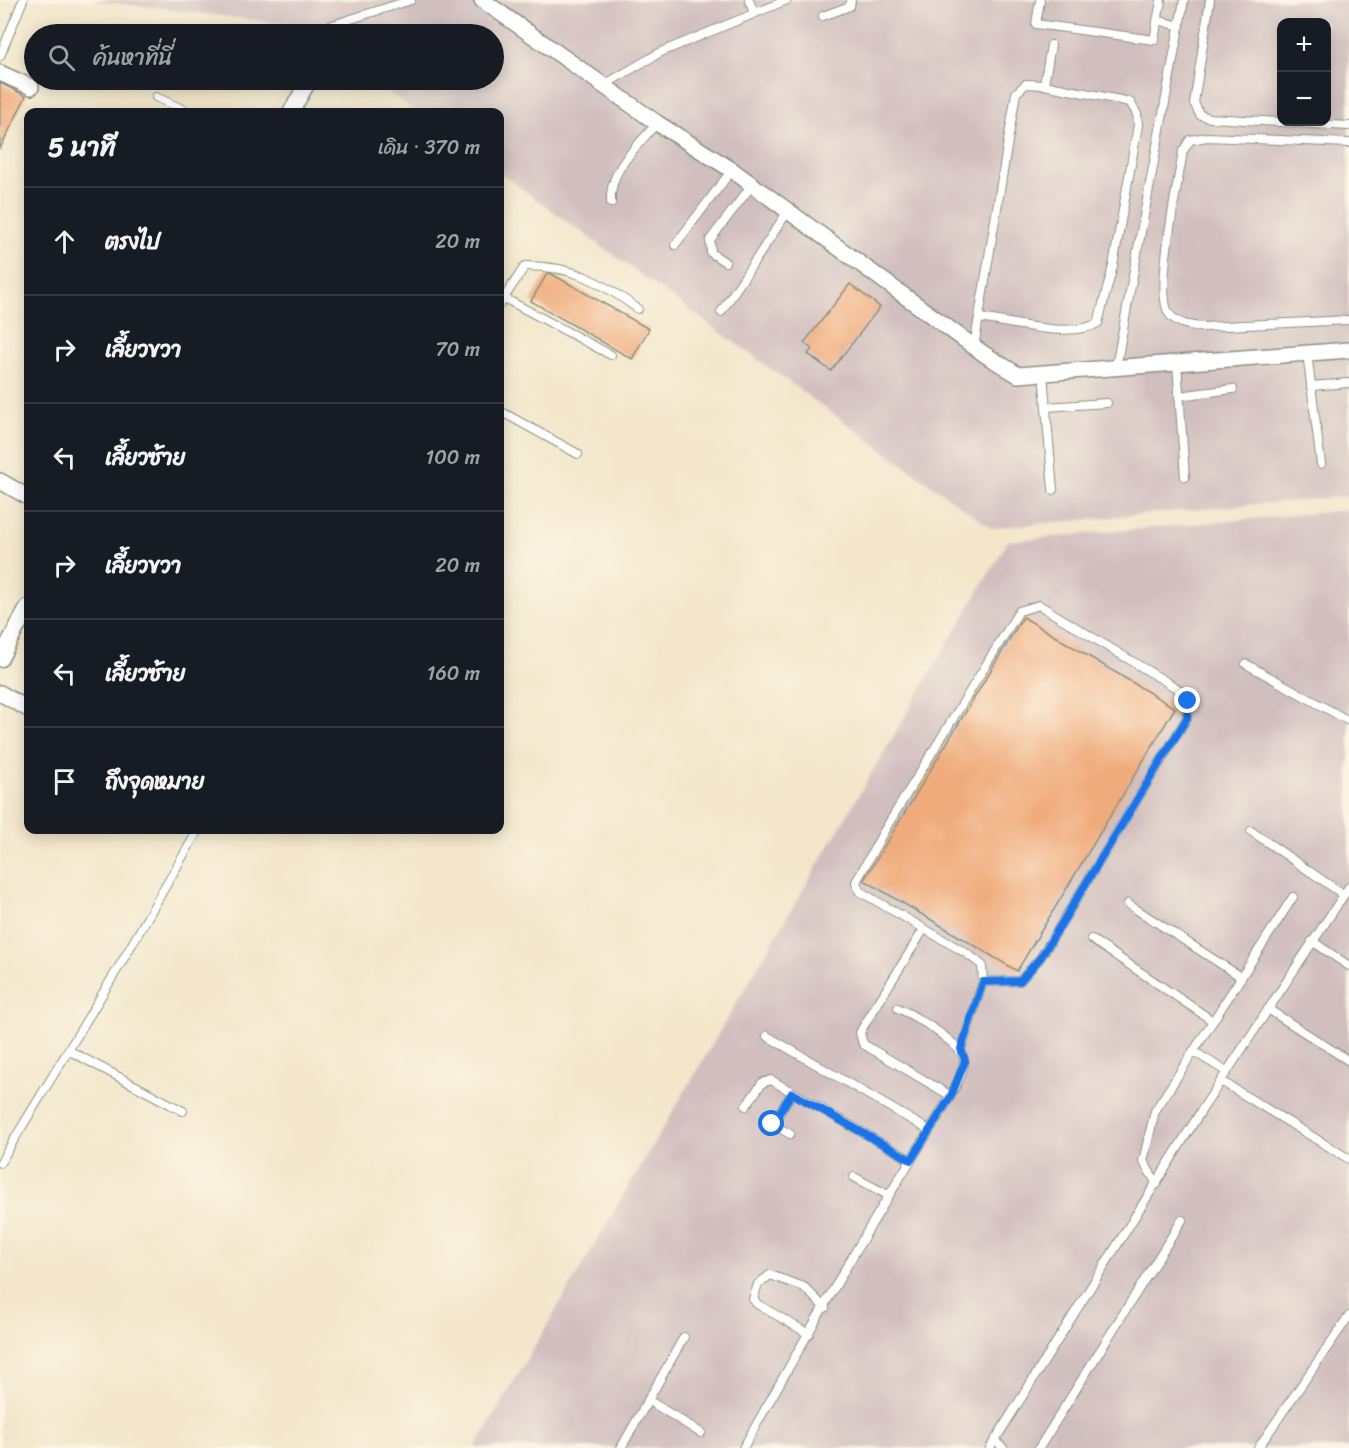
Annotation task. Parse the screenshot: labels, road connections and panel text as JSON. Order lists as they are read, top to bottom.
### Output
{
  "page": {
    "map_buttons": ["+", "−"],
    "search": "ค้นหาที่นี่",
    "heading": ["5 นาที", "เดิน · 370 m"],
    "list": [
      ["ตรงไป", "20 m"],
      ["เลี้ยวขวา", "70 m"],
      ["เลี้ยวซ้าย", "100 m"],
      ["เลี้ยวขวา", "20 m"],
      ["เลี้ยวซ้าย", "160 m"],
      "ถึงจุดหมาย"
    ]
  }
}
